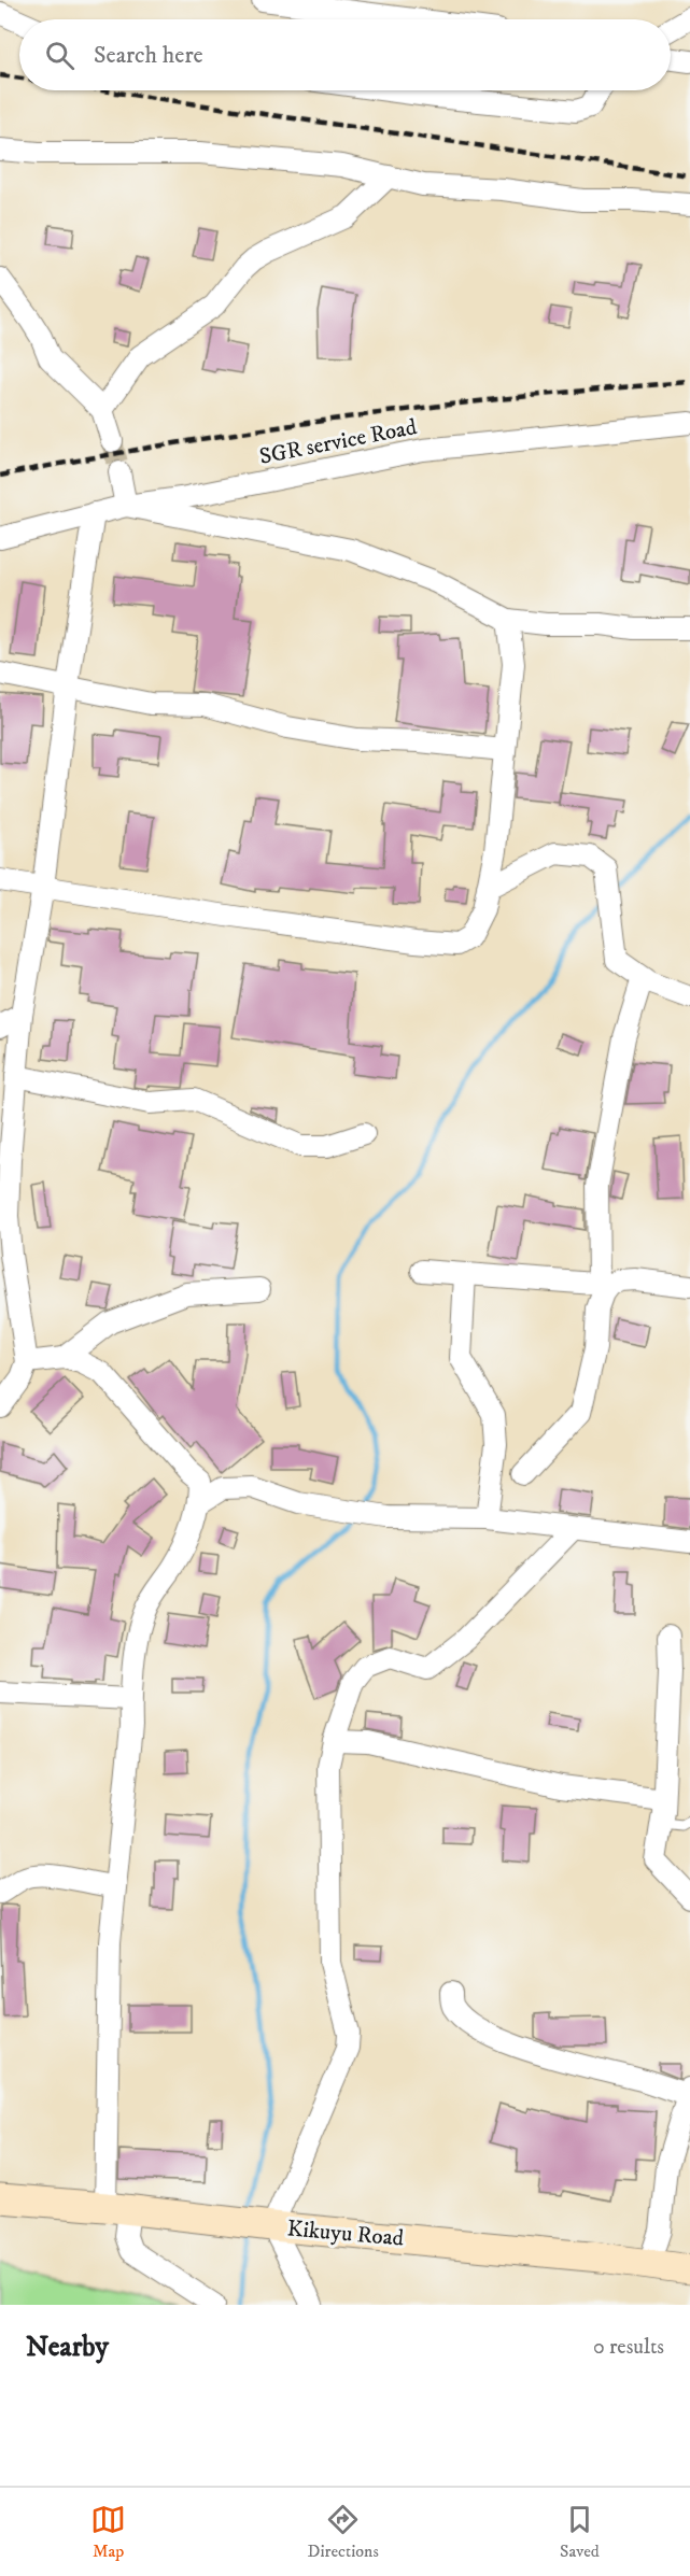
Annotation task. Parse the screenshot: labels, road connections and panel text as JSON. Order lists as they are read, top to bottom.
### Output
{
  "streets": {
    "main road": ["Kikuyu Road"],
    "street": ["SGR service Road"]
  },
  "page": {
    "search": "Search here",
    "heading": ["Nearby", "0 results"],
    "nav": ["Map", "Directions", "Saved"]
  }
}
